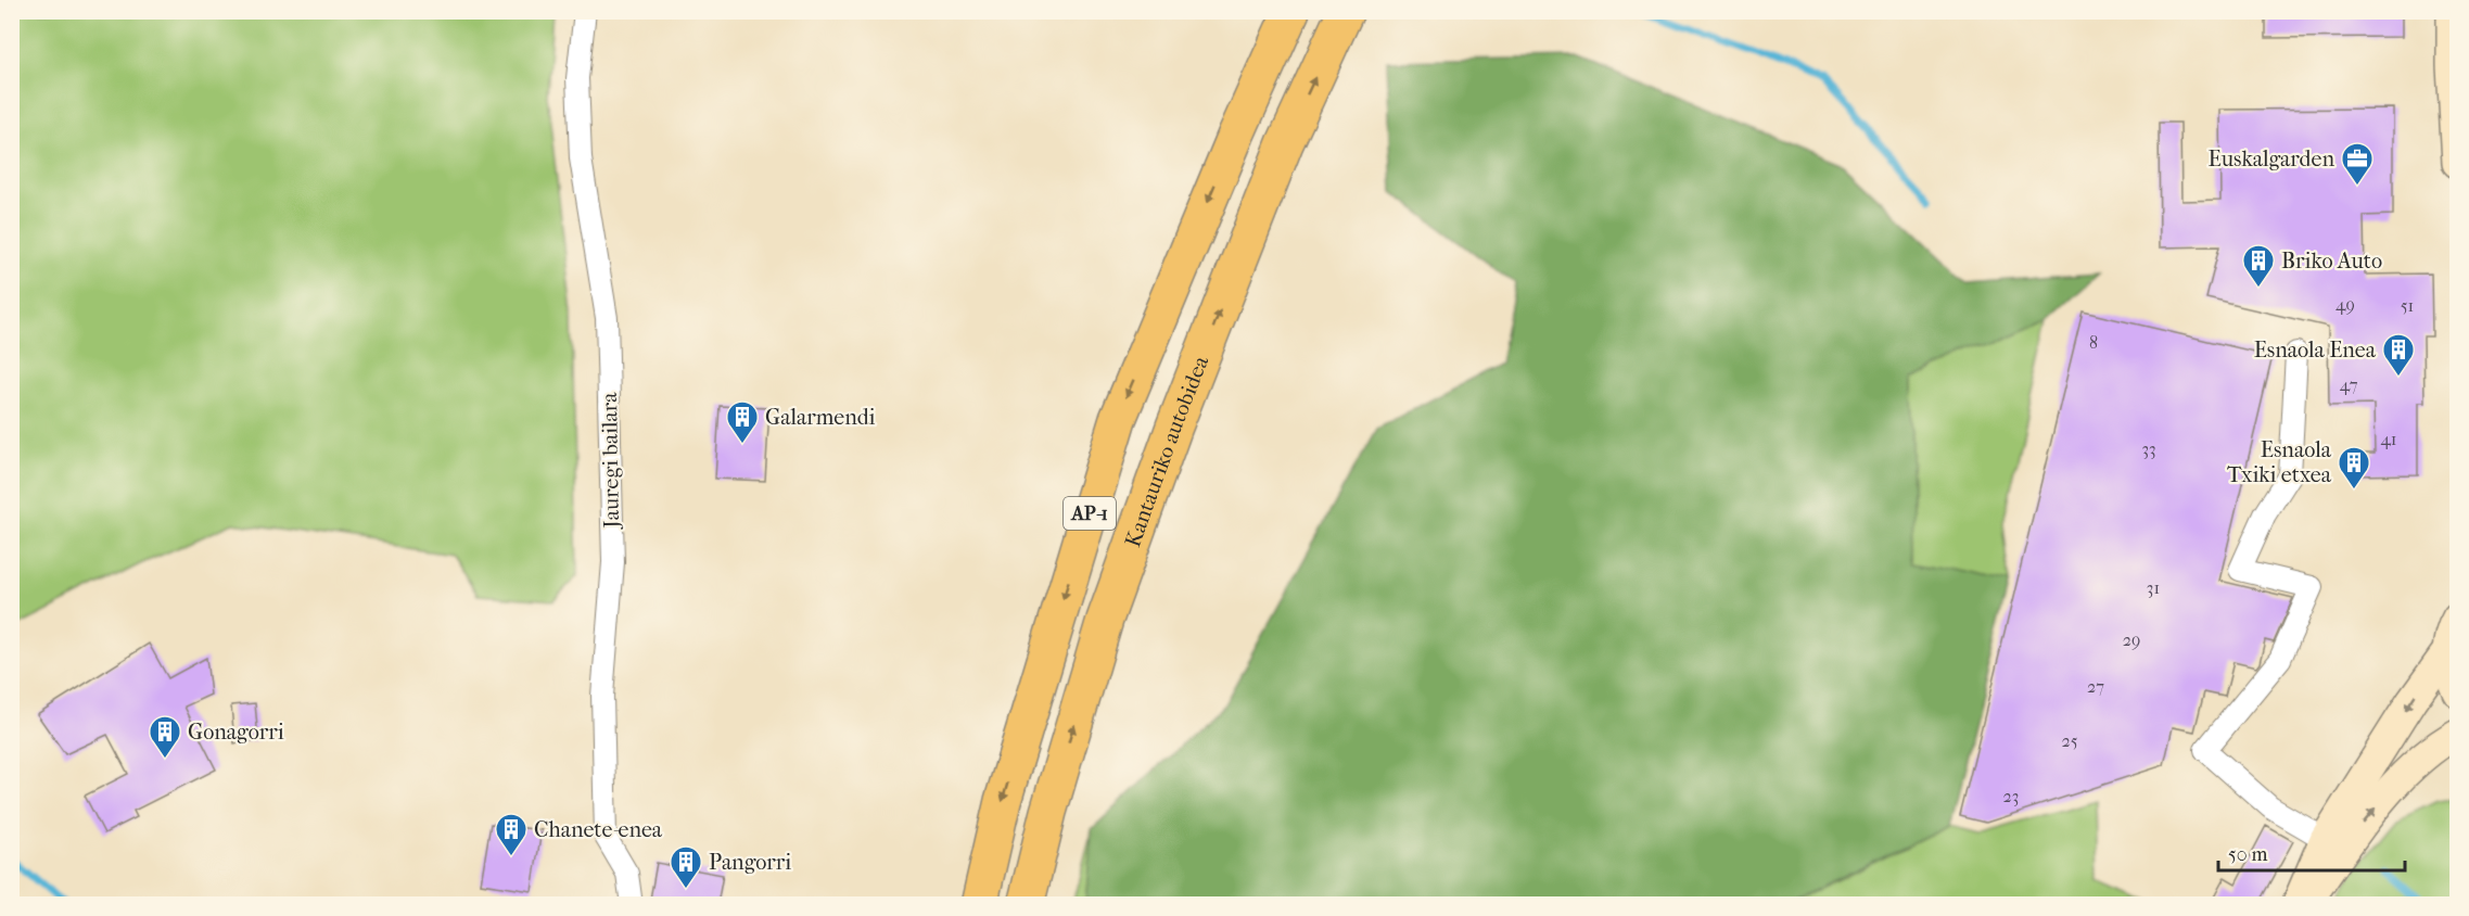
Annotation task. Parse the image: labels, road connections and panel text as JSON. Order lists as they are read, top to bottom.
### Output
{
  "streets": {
    "highway": ["Kantauriko autobidea", "AP-1"],
    "street": ["Jauregi bailara"]
  },
  "places": {
    "office": ["Euskalgarden"],
    "building": [
      "Briko Auto",
      "Esnaola Enea",
      "Galarmendi",
      "Esnaola Txiki etxea",
      "Gonagorri",
      "Chanete-enea",
      "Pangorri"
    ]
  },
  "house_numbers": [
    "49",
    "51",
    "8",
    "47",
    "41",
    "33",
    "31",
    "29",
    "27",
    "25",
    "23"
  ],
  "scale_bar": "50 m"
}
